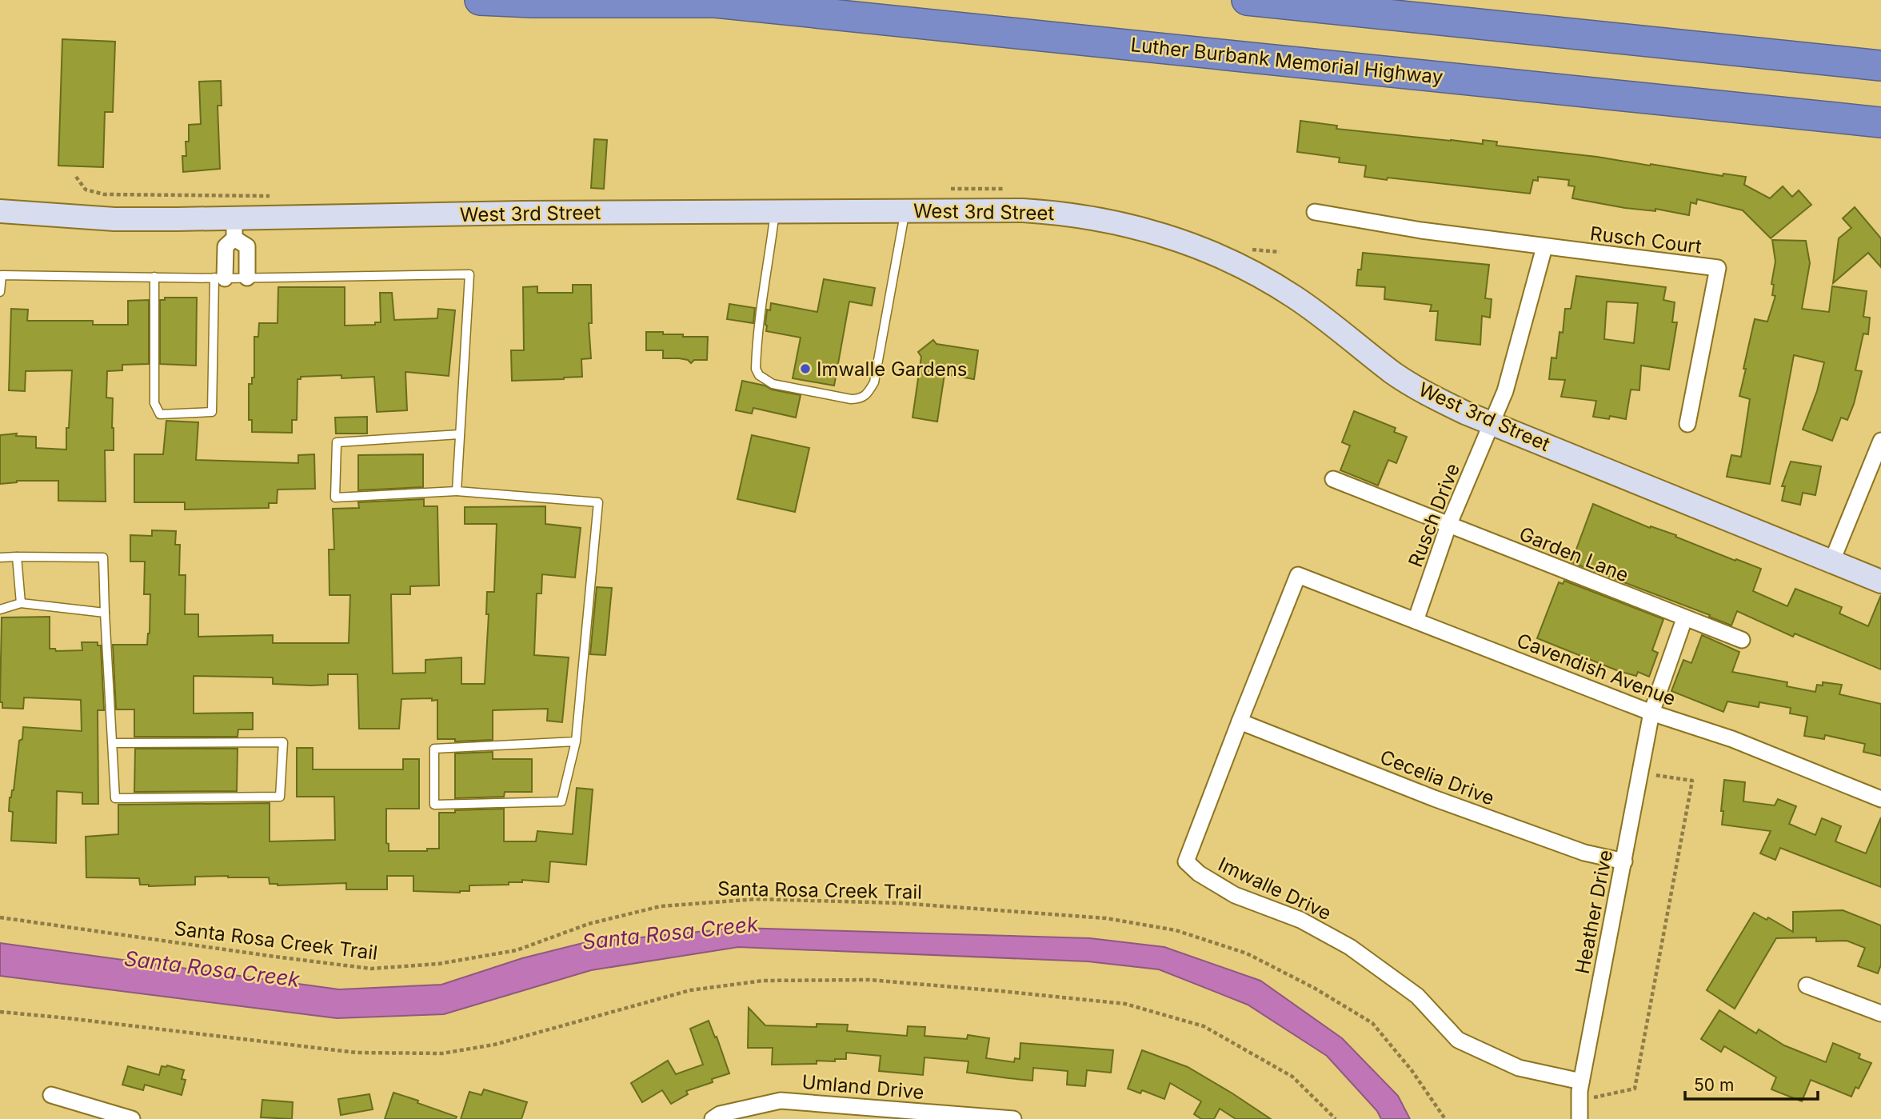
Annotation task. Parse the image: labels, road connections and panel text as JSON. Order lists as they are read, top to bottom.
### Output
{
  "streets": {
    "highway": ["Luther Burbank Memorial Highway"],
    "main road": ["West 3rd Street"],
    "street": [
      "Rusch Court",
      "Rusch Drive",
      "Garden Lane",
      "Cavendish Avenue",
      "Cecelia Drive",
      "Imwalle Drive",
      "Heather Drive",
      "Umland Drive"
    ],
    "path": ["Santa Rosa Creek Trail"]
  },
  "crossings": [
    ["West 3rd Street", "Rusch Drive"],
    ["Rusch Drive", "Garden Lane"],
    ["Rusch Drive", "Cavendish Avenue"],
    ["Cavendish Avenue", "Imwalle Drive"],
    ["Cavendish Avenue", "Heather Drive"],
    ["Cecelia Drive", "Imwalle Drive"],
    ["Cecelia Drive", "Heather Drive"],
    ["Imwalle Drive", "Heather Drive"]
  ],
  "water": ["Santa Rosa Creek"],
  "places": ["Imwalle Gardens"],
  "scale_bar": "50 m"
}
